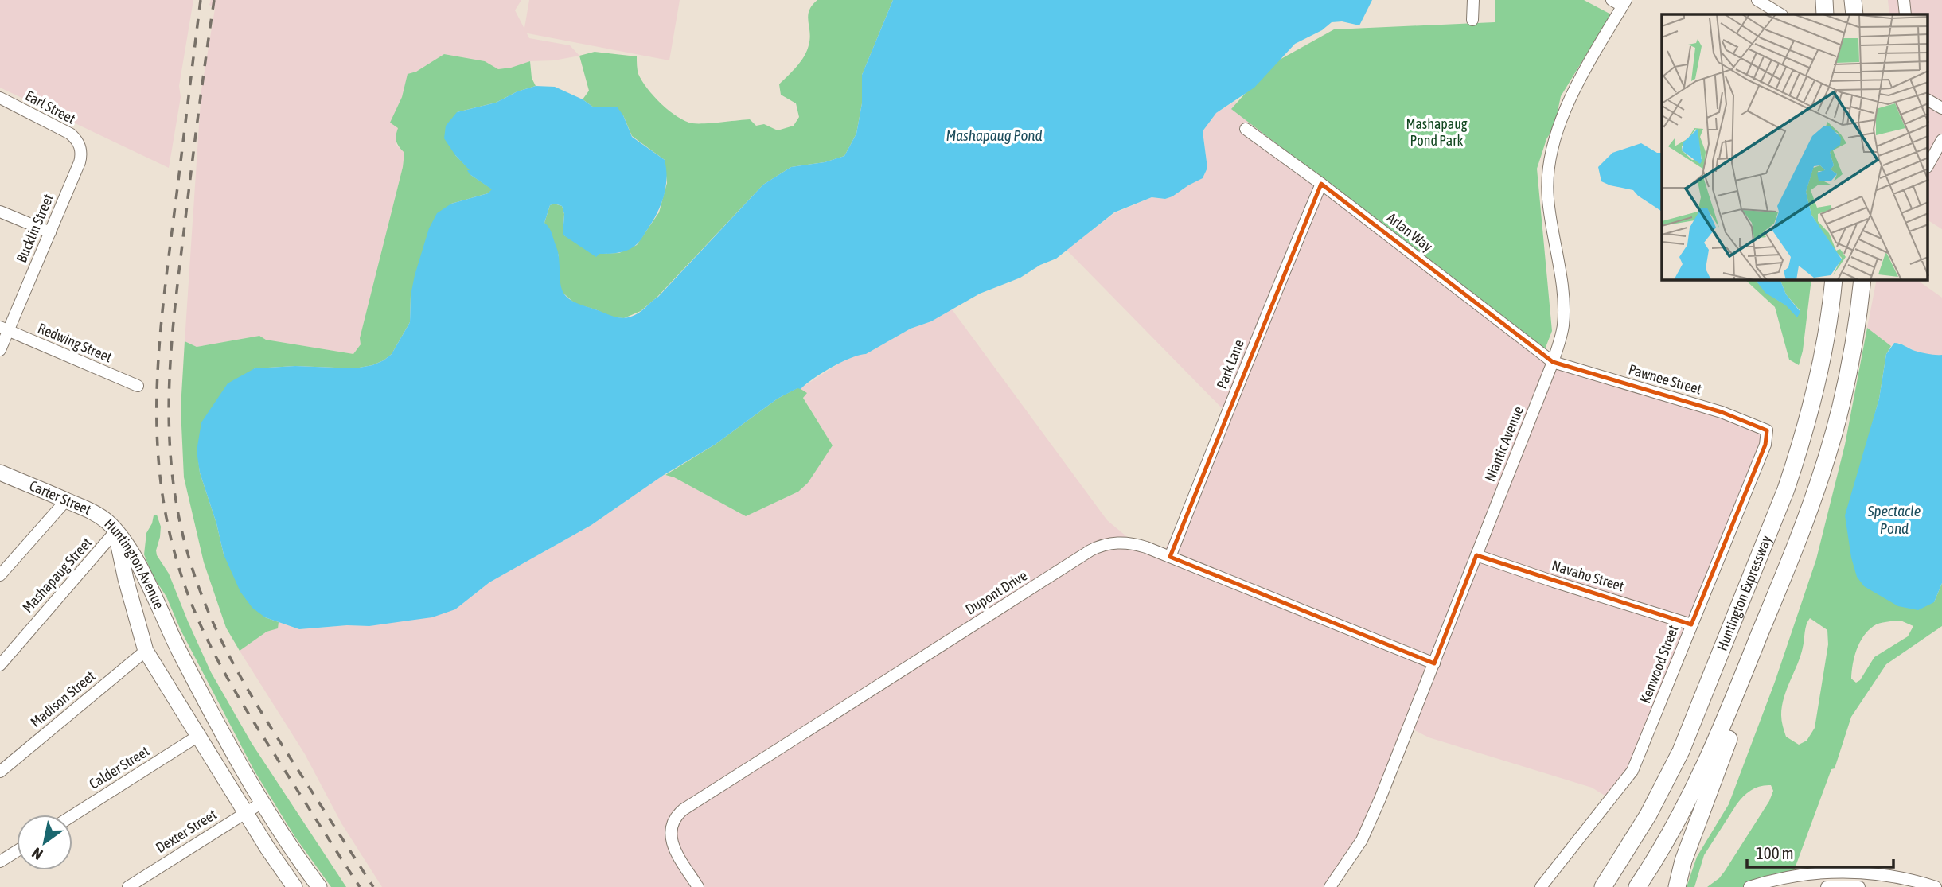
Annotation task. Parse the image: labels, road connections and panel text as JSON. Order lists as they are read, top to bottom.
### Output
{
  "streets": {
    "highway": ["Huntington Expressway"],
    "main road": ["Carter Street", "Huntington Avenue"],
    "street": [
      "Earl Street",
      "Bucklin Street",
      "Arlan Way",
      "Redwing Street",
      "Park Lane",
      "Pawnee Street",
      "Niantic Avenue",
      "Mashapaug Street",
      "Navaho Street",
      "Dupont Drive",
      "Kenwood Street",
      "Madison Street",
      "Calder Street",
      "Dexter Street"
    ]
  },
  "crossings": [
    ["Earl Street", "Bucklin Street"],
    ["Bucklin Street", "Redwing Street"],
    ["Arlan Way", "Park Lane"],
    ["Arlan Way", "Pawnee Street"],
    ["Arlan Way", "Niantic Avenue"],
    ["Park Lane", "Dupont Drive"],
    ["Pawnee Street", "Niantic Avenue"],
    ["Pawnee Street", "Kenwood Street"],
    ["Niantic Avenue", "Navaho Street"],
    ["Niantic Avenue", "Dupont Drive"],
    ["Carter Street", "Mashapaug Street"],
    ["Carter Street", "Huntington Avenue"],
    ["Mashapaug Street", "Huntington Avenue"],
    ["Navaho Street", "Kenwood Street"],
    ["Huntington Avenue", "Madison Street"],
    ["Huntington Avenue", "Calder Street"],
    ["Huntington Avenue", "Dexter Street"]
  ],
  "water": ["Mashapaug Pond", "Spectacle Pond"],
  "parks": ["Mashapaug Pond Park"],
  "scale_bar": "100 m",
  "north": "bottom left"
}
